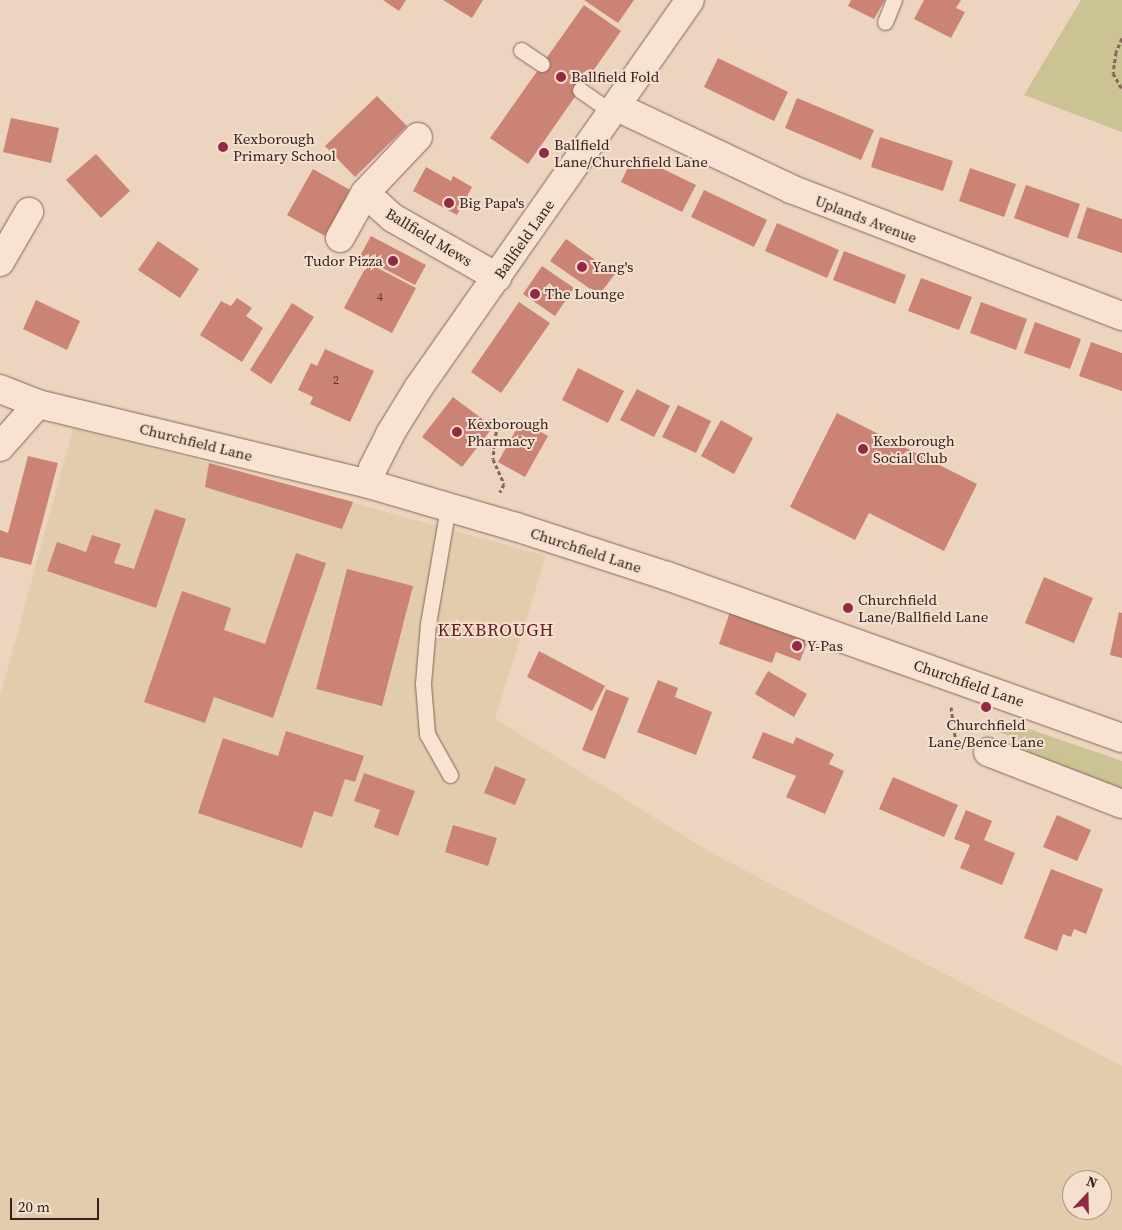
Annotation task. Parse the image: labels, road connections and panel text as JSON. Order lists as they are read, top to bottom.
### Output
{
  "streets": {
    "street": [
      "Uplands Avenue",
      "Ballfield Mews",
      "Ballfield Lane",
      "Churchfield Lane"
    ]
  },
  "crossings": [
    ["Uplands Avenue", "Ballfield Lane"],
    ["Ballfield Mews", "Ballfield Lane"],
    ["Ballfield Lane", "Churchfield Lane"]
  ],
  "districts": ["KEXBROUGH"],
  "places": [
    "Ballfield Fold",
    "Kexborough Primary School",
    "Ballfield Lane/Churchfield Lane",
    "Big Papa's",
    "Tudor Pizza",
    "Yang's",
    "The Lounge",
    "Kexborough Pharmacy",
    "Kexborough Social Club",
    "Churchfield Lane/Ballfield Lane",
    "Y-Pas",
    "Churchfield Lane/Bence Lane"
  ],
  "house_numbers": ["4", "2"],
  "scale_bar": "20 m",
  "north": "top"
}
